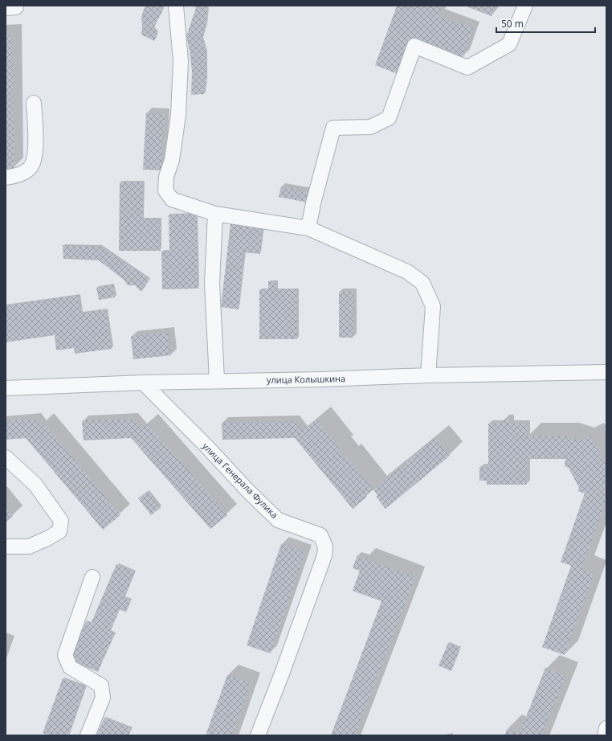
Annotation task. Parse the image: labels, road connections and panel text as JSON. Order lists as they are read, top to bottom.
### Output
{
  "streets": {
    "street": ["улица Колышкина", "улица Генерала Фулика"]
  },
  "crossings": [
    ["улица Колышкина", "улица Генерала Фулика"]
  ],
  "scale_bar": "50 m"
}
